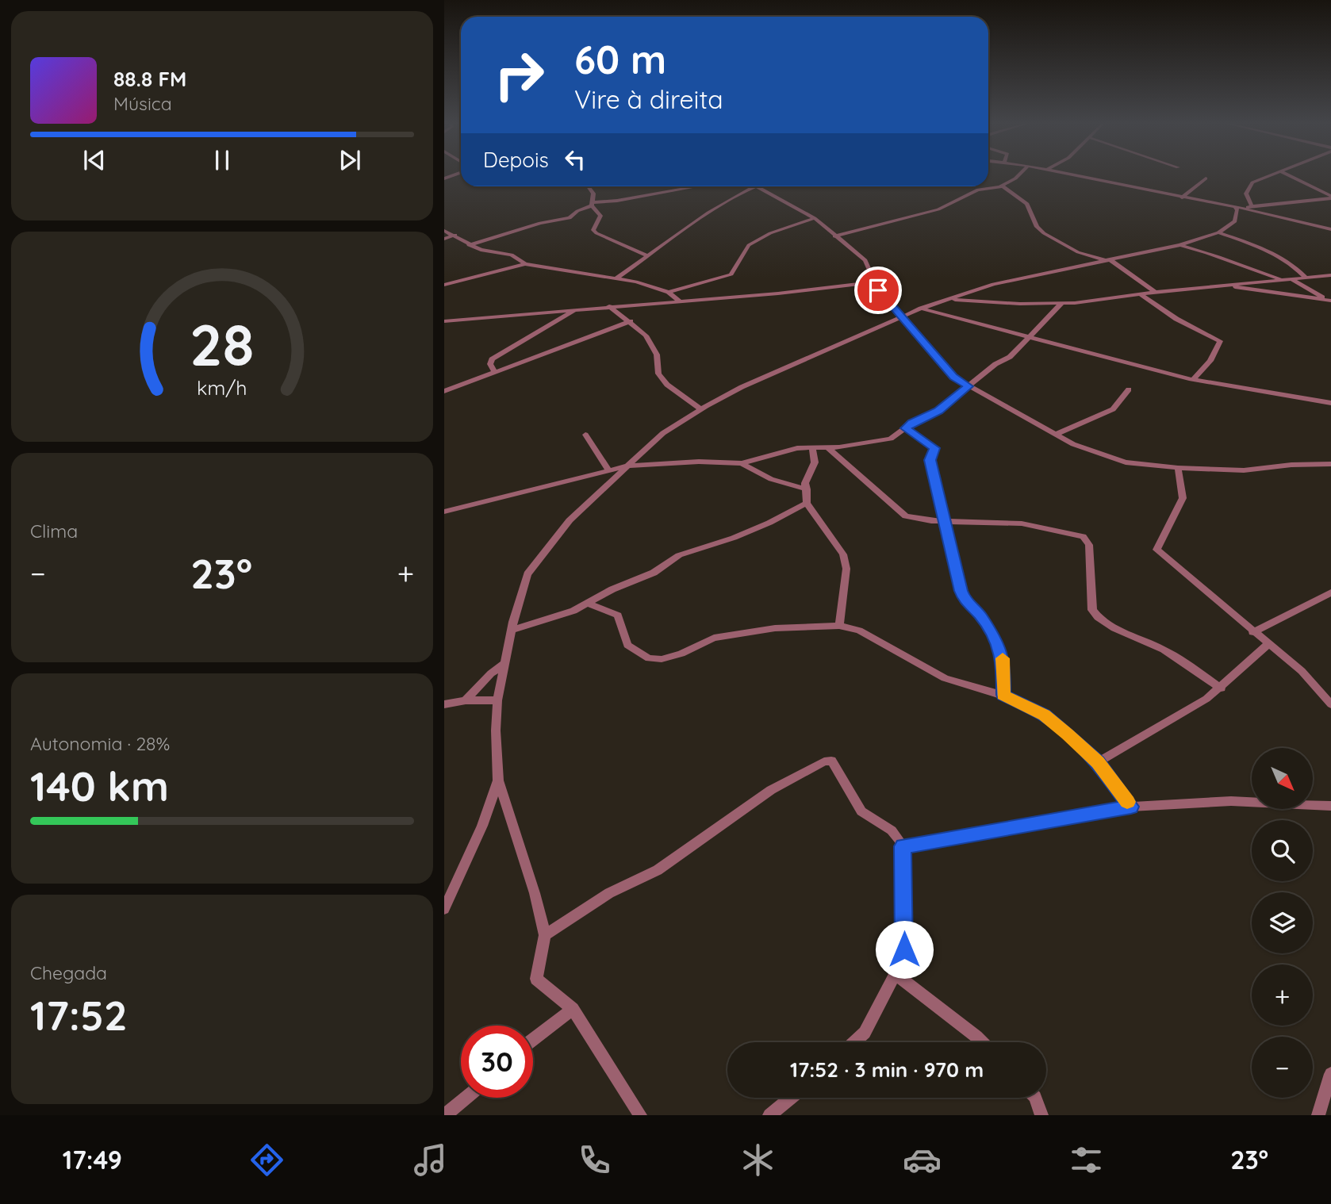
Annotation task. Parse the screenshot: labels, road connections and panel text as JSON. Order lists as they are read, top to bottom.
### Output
{
  "north": "bottom right",
  "page": {
    "turn": ["60 m", "Vire à direita"],
    "song": ["88.8 FM", "Música"],
    "then": "Depois",
    "tile": [
      "Clima",
      ["Autonomia · 28%", "140 km"],
      ["Chegada", "17:52"]
    ],
    "heat": ["−", "23°", "+"],
    "map_buttons": ["+", "−"],
    "limit": "30",
    "trip": "17:52 · 3 min · 970 m",
    "tabs": ["17:49", "23°"],
    "gauge": ["28", "km/h"]
  }
}
